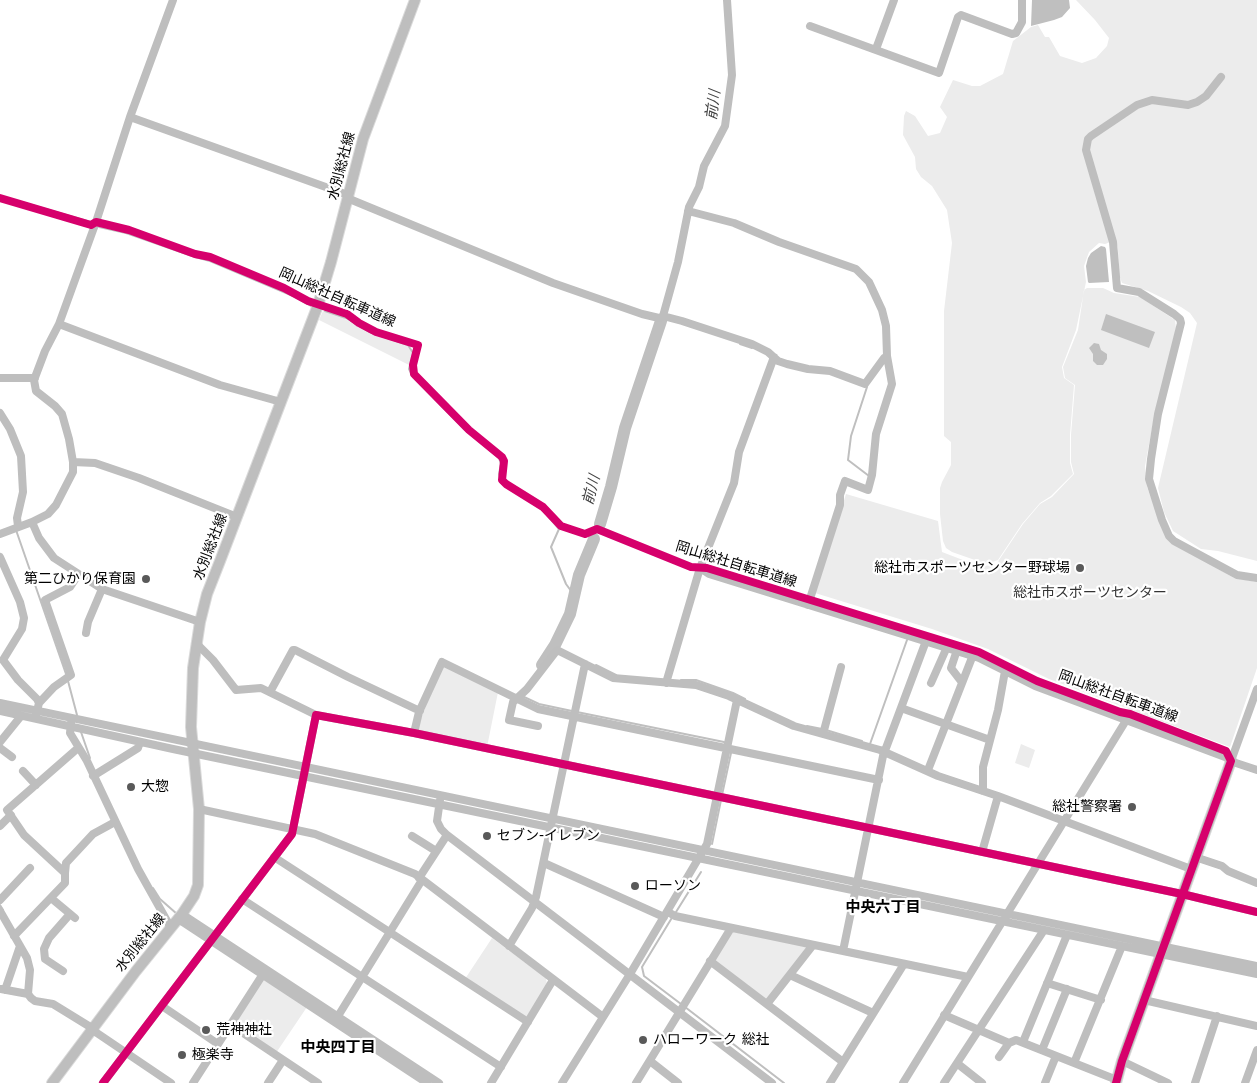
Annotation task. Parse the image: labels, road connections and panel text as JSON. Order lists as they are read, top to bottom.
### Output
{
  "streets": {
    "main road": ["水別総社線"],
    "cycle path": ["岡山総社自転車道線"]
  },
  "districts": ["中央六丁目", "中央四丁目"],
  "water": ["前川"],
  "parks": ["総社市スポーツセンター"],
  "places": [
    "総社市スポーツセンター野球場",
    "第二ひかり保育園",
    "大惣",
    "総社警察署",
    "セブン-イレブン",
    "ローソン",
    "荒神神社",
    "ハローワーク 総社",
    "極楽寺"
  ]
}
